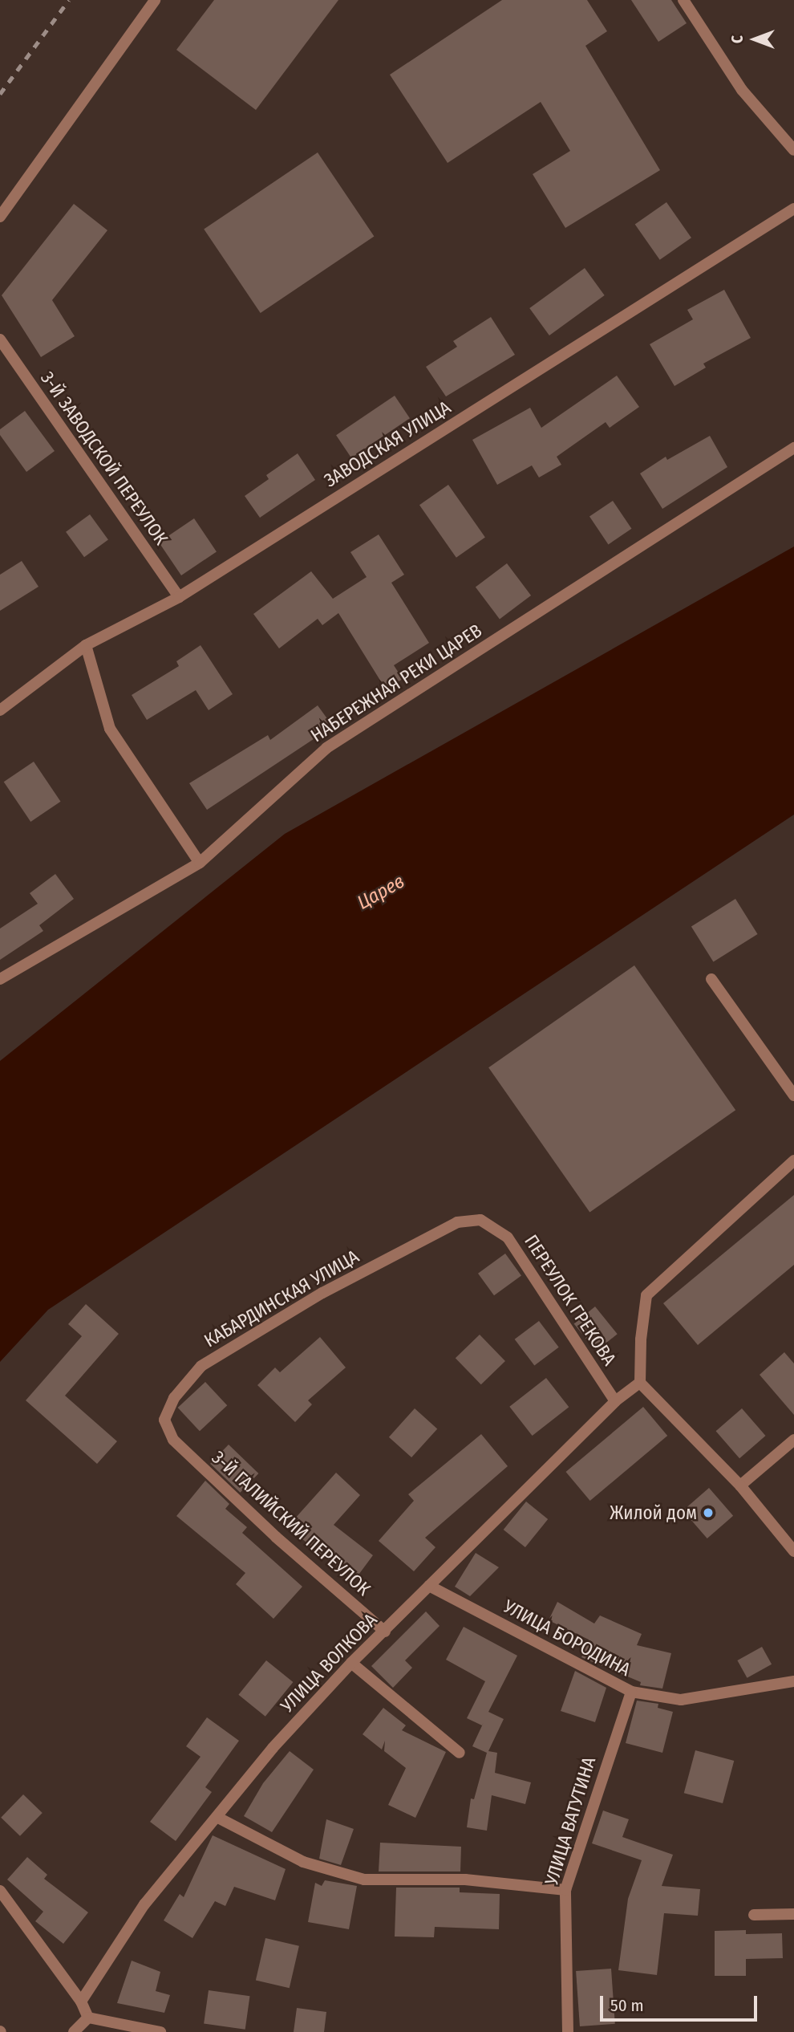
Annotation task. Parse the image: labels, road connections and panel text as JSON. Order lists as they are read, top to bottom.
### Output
{
  "streets": {
    "street": [
      "ЗАВОДСКАЯ УЛИЦА",
      "3-Й ЗАВОДСКОЙ ПЕРЕУЛОК",
      "НАБЕРЕЖНАЯ РЕКИ ЦАРЕВ",
      "КАБАРДИНСКАЯ УЛИЦА",
      "ПЕРЕУЛОК ГРЕКОВА",
      "3-Й ГАЛИЙСКИЙ ПЕРЕУЛОК",
      "УЛИЦА БОРОДИНА",
      "УЛИЦА ВОЛКОВА",
      "УЛИЦА ВАТУТИНА"
    ]
  },
  "crossings": [
    ["ЗАВОДСКАЯ УЛИЦА", "3-Й ЗАВОДСКОЙ ПЕРЕУЛОК"],
    ["КАБАРДИНСКАЯ УЛИЦА", "ПЕРЕУЛОК ГРЕКОВА"],
    ["КАБАРДИНСКАЯ УЛИЦА", "3-Й ГАЛИЙСКИЙ ПЕРЕУЛОК"],
    ["ПЕРЕУЛОК ГРЕКОВА", "УЛИЦА ВОЛКОВА"],
    ["3-Й ГАЛИЙСКИЙ ПЕРЕУЛОК", "УЛИЦА ВОЛКОВА"],
    ["УЛИЦА БОРОДИНА", "УЛИЦА ВОЛКОВА"],
    ["УЛИЦА БОРОДИНА", "УЛИЦА ВАТУТИНА"]
  ],
  "water": ["Царев"],
  "places": ["Жилой дом"],
  "scale_bar": "50 m",
  "north": "left"
}
